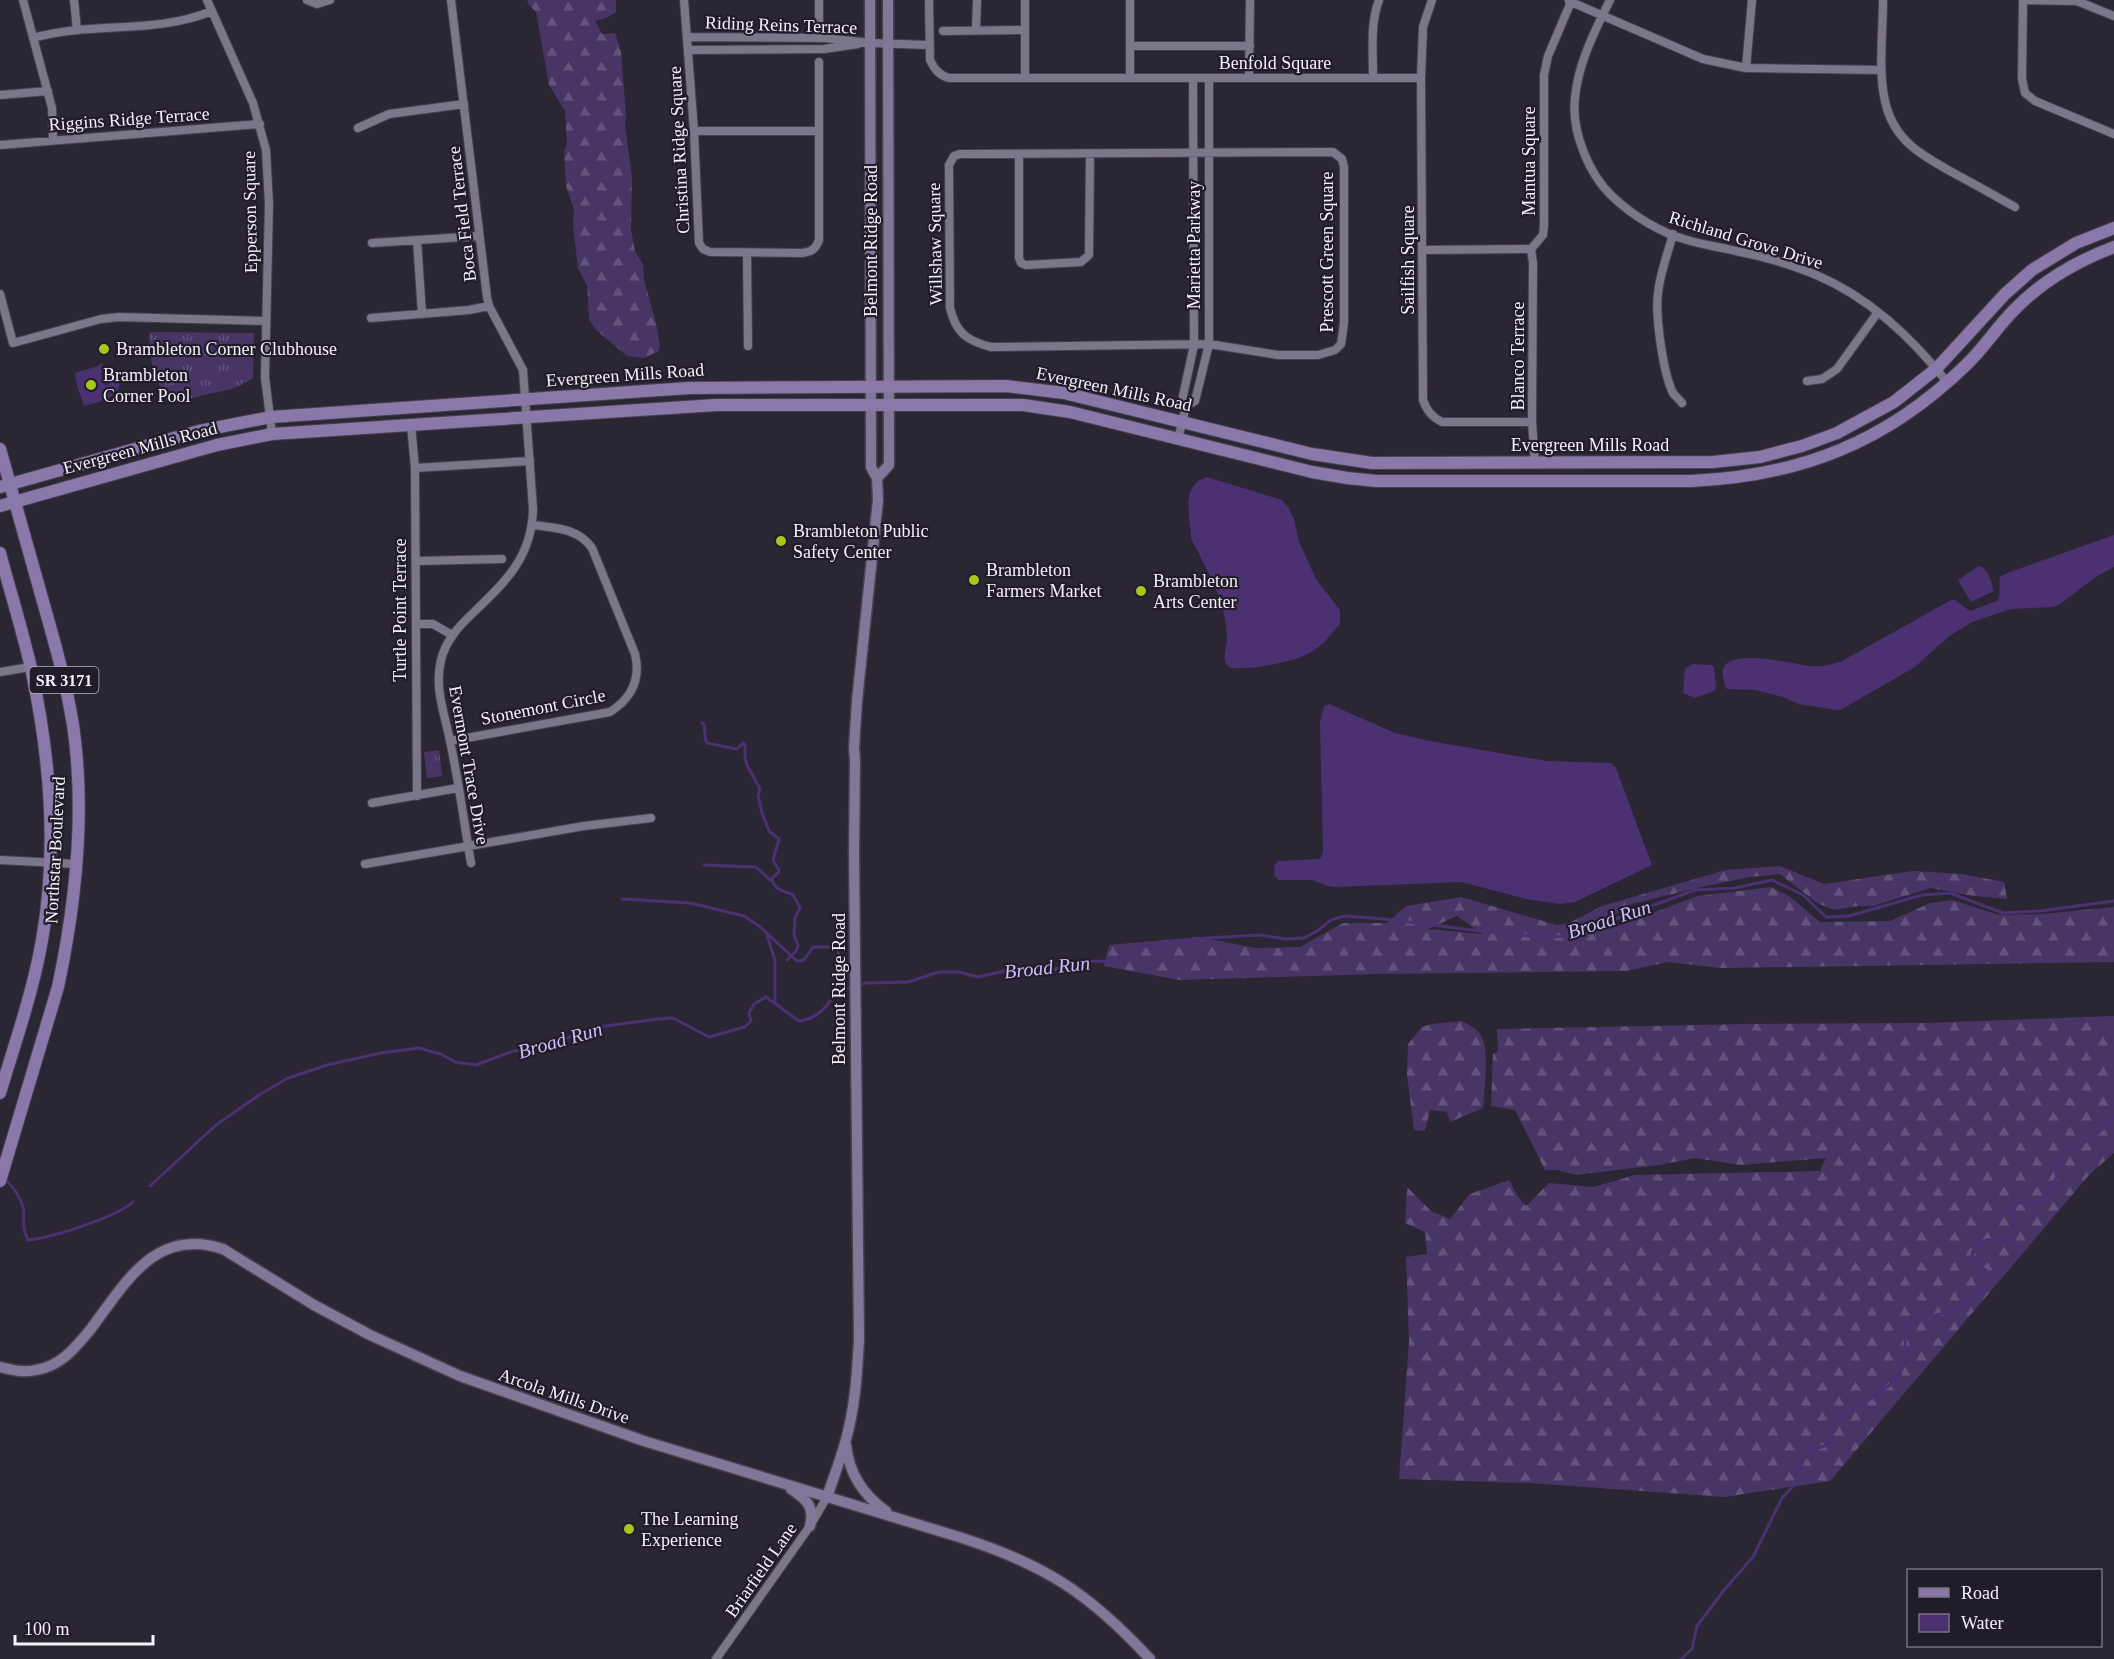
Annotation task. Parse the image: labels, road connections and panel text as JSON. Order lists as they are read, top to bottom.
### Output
{
  "streets": {
    "main road": ["Evergreen Mills Road", "SR 3171", "Northstar Boulevard"],
    "street": [
      "Riding Reins Terrace",
      "Benfold Square",
      "Riggins Ridge Terrace",
      "Christina Ridge Square",
      "Mantua Square",
      "Epperson Square",
      "Boca Field Terrace",
      "Richland Grove Drive",
      "Belmont Ridge Road",
      "Willshaw Square",
      "Marietta Parkway",
      "Prescott Green Square",
      "Sailfish Square",
      "Blanco Terrace",
      "Turtle Point Terrace",
      "Stonemont Circle",
      "Evermont Trace Drive",
      "Arcola Mills Drive",
      "Briarfield Lane"
    ]
  },
  "crossings": [
    ["Riding Reins Terrace", "Christina Ridge Square"],
    ["Riding Reins Terrace", "Belmont Ridge Road"],
    ["Benfold Square", "Marietta Parkway"],
    ["Benfold Square", "Sailfish Square"],
    ["Riggins Ridge Terrace", "Epperson Square"],
    ["Mantua Square", "Blanco Terrace"],
    ["Epperson Square", "Evergreen Mills Road"],
    ["Boca Field Terrace", "Evergreen Mills Road"],
    ["Boca Field Terrace", "Evermont Trace Drive"],
    ["Richland Grove Drive", "Evergreen Mills Road"],
    ["Belmont Ridge Road", "Evergreen Mills Road"],
    ["Belmont Ridge Road", "Arcola Mills Drive"],
    ["Belmont Ridge Road", "Briarfield Lane"],
    ["Willshaw Square", "Marietta Parkway"],
    ["Willshaw Square", "Prescott Green Square"],
    ["Marietta Parkway", "Prescott Green Square"],
    ["Marietta Parkway", "Evergreen Mills Road"],
    ["Sailfish Square", "Blanco Terrace"],
    ["Blanco Terrace", "Evergreen Mills Road"],
    ["Evergreen Mills Road", "Turtle Point Terrace"],
    ["Evergreen Mills Road", "Evermont Trace Drive"],
    ["Evergreen Mills Road", "Northstar Boulevard"],
    ["Stonemont Circle", "Evermont Trace Drive"],
    ["Arcola Mills Drive", "Briarfield Lane"]
  ],
  "water": ["Broad Run"],
  "places": [
    "Brambleton Corner Clubhouse",
    "Brambleton Corner Pool",
    "Brambleton Public Safety Center",
    "Brambleton Farmers Market",
    "Brambleton Arts Center",
    "The Learning Experience"
  ],
  "legend": ["Road", "Water"],
  "scale_bar": "100 m"
}
